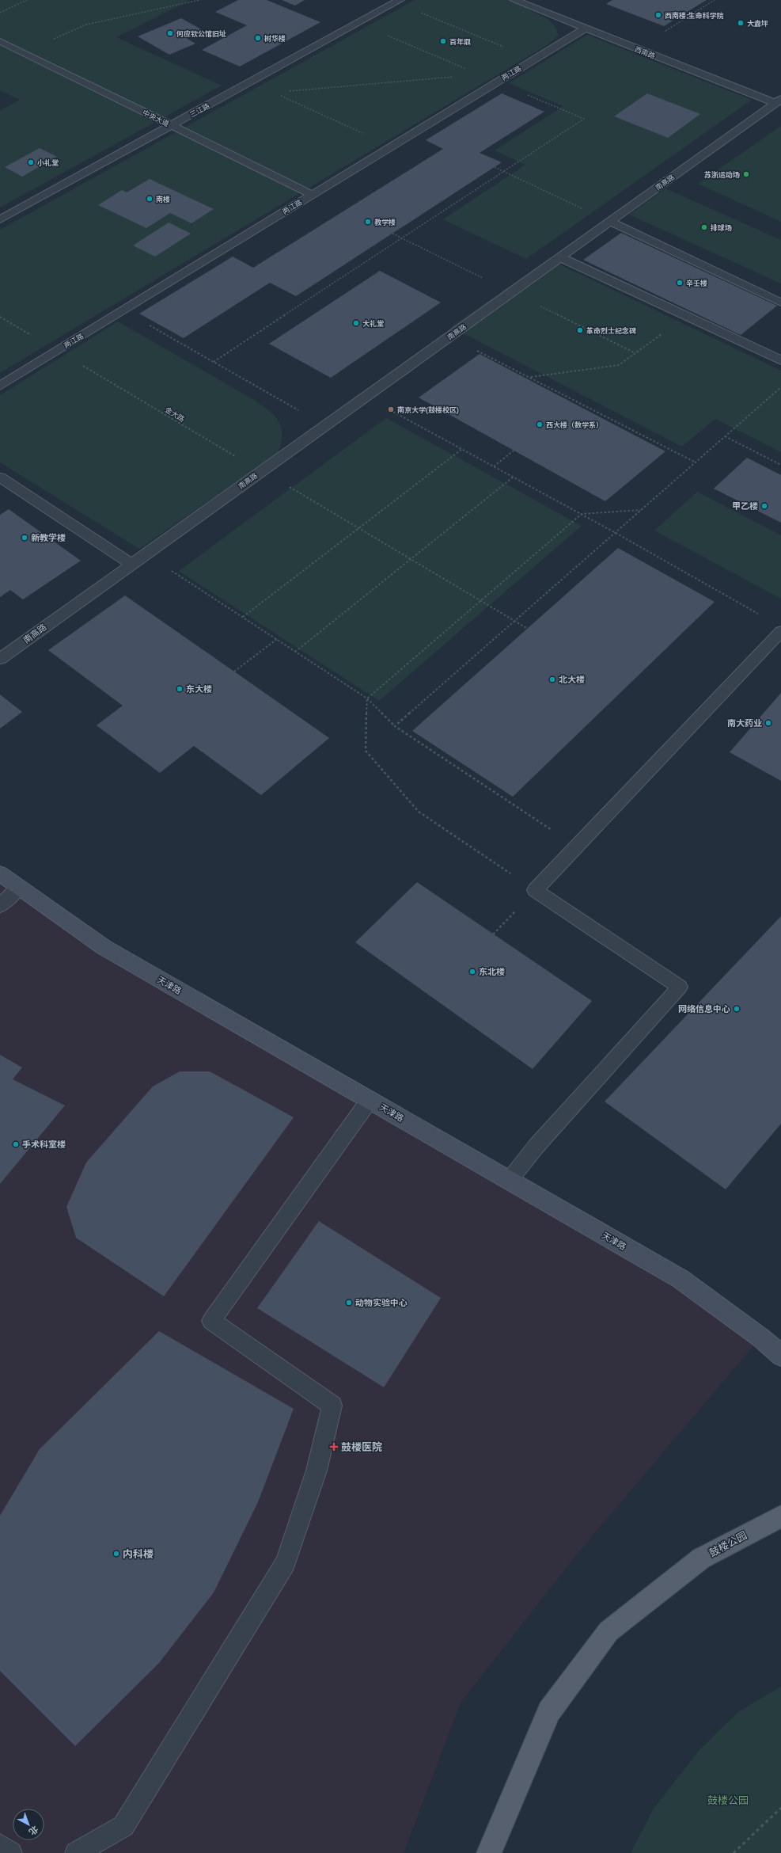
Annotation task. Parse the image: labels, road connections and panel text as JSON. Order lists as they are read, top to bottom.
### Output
{
  "streets": {
    "main road": ["鼓楼公园"],
    "street": ["天津路"],
    "lane": [
      "西南路",
      "两江路",
      "三江路",
      "中央大道",
      "南高路"
    ],
    "path": ["金大路"]
  },
  "crossings": [
    ["西南路", "两江路"],
    ["西南路", "南高路"],
    ["两江路", "中央大道"],
    ["三江路", "中央大道"],
    ["南高路", "金大路"]
  ],
  "parks": ["鼓楼公园"],
  "places": {
    "other": [
      "西南楼;生命科学院",
      "大纛坪",
      "何应钦公馆旧址",
      "树华楼",
      "百年鼎",
      "小礼堂",
      "苏浙运动场",
      "南楼",
      "教学楼",
      "排球场",
      "辛壬楼",
      "大礼堂",
      "革命烈士纪念碑",
      "南京大学(鼓楼校区)",
      "西大楼（数学系）",
      "甲乙楼",
      "新教学楼",
      "北大楼",
      "东大楼",
      "南大药业",
      "东北楼",
      "网络信息中心",
      "手术科室楼",
      "动物实验中心",
      "内科楼"
    ],
    "health": ["鼓楼医院"]
  },
  "north": "bottom right"
}
